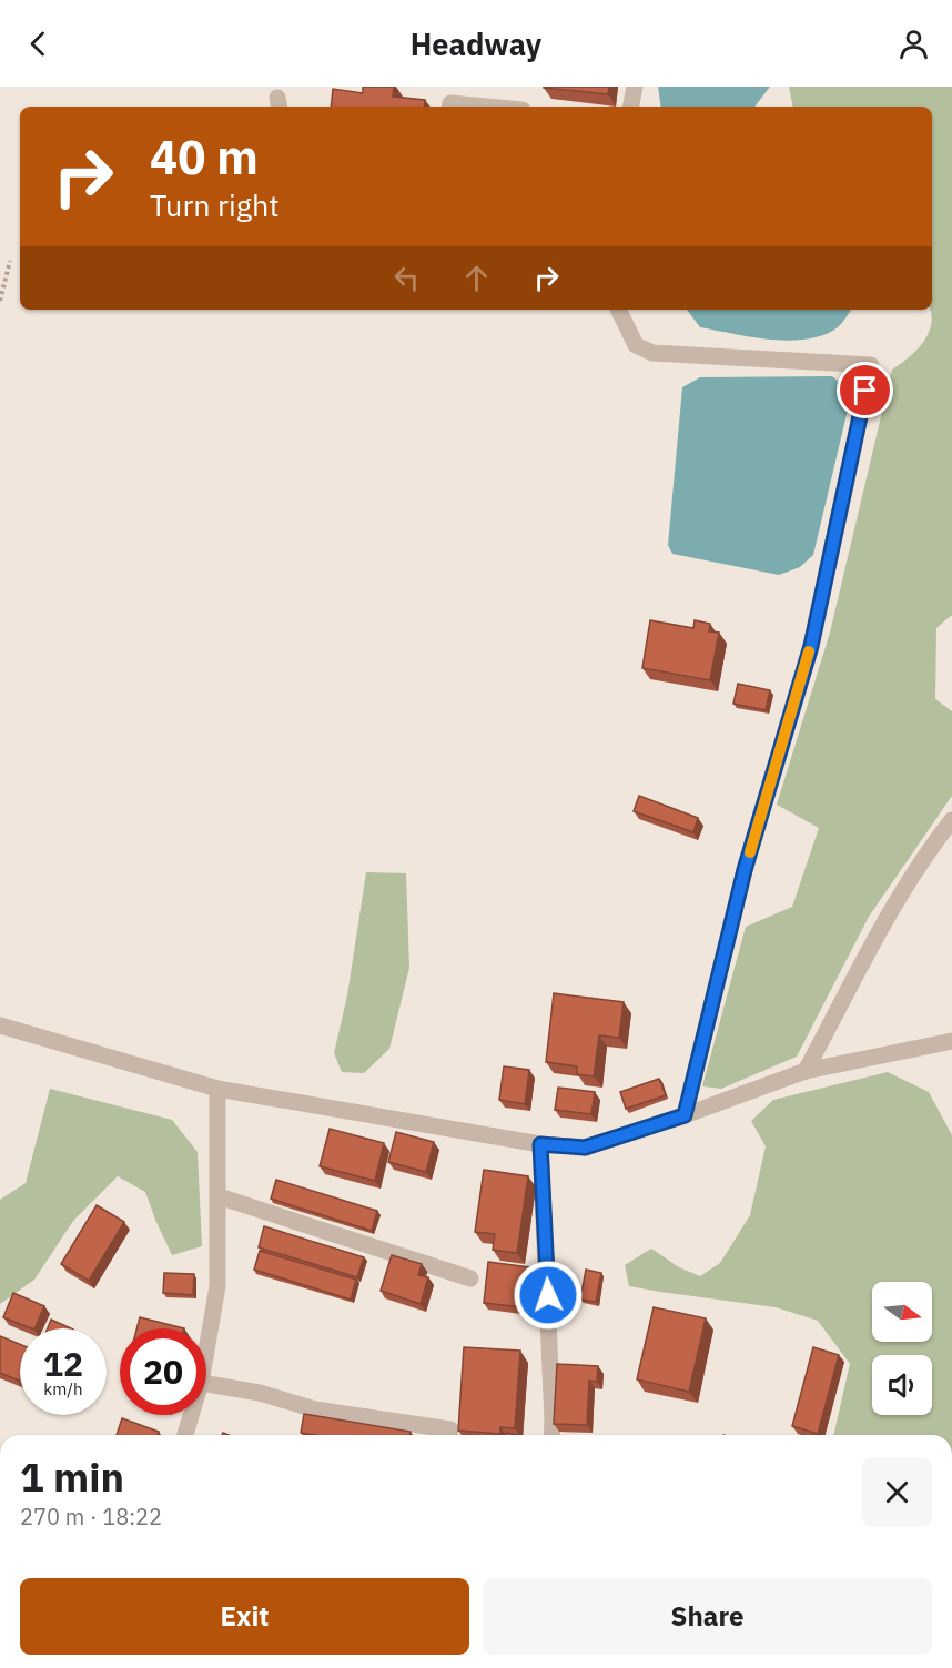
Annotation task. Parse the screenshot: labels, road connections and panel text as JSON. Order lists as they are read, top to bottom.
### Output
{
  "north": "right",
  "page": {
    "header": "Headway",
    "turn": ["40 m", "Turn right"],
    "speed": "12 km/h",
    "limit": "20",
    "heading": ["1 min", "270 m · 18:22"],
    "buttons": ["Exit", "Share"]
  }
}
